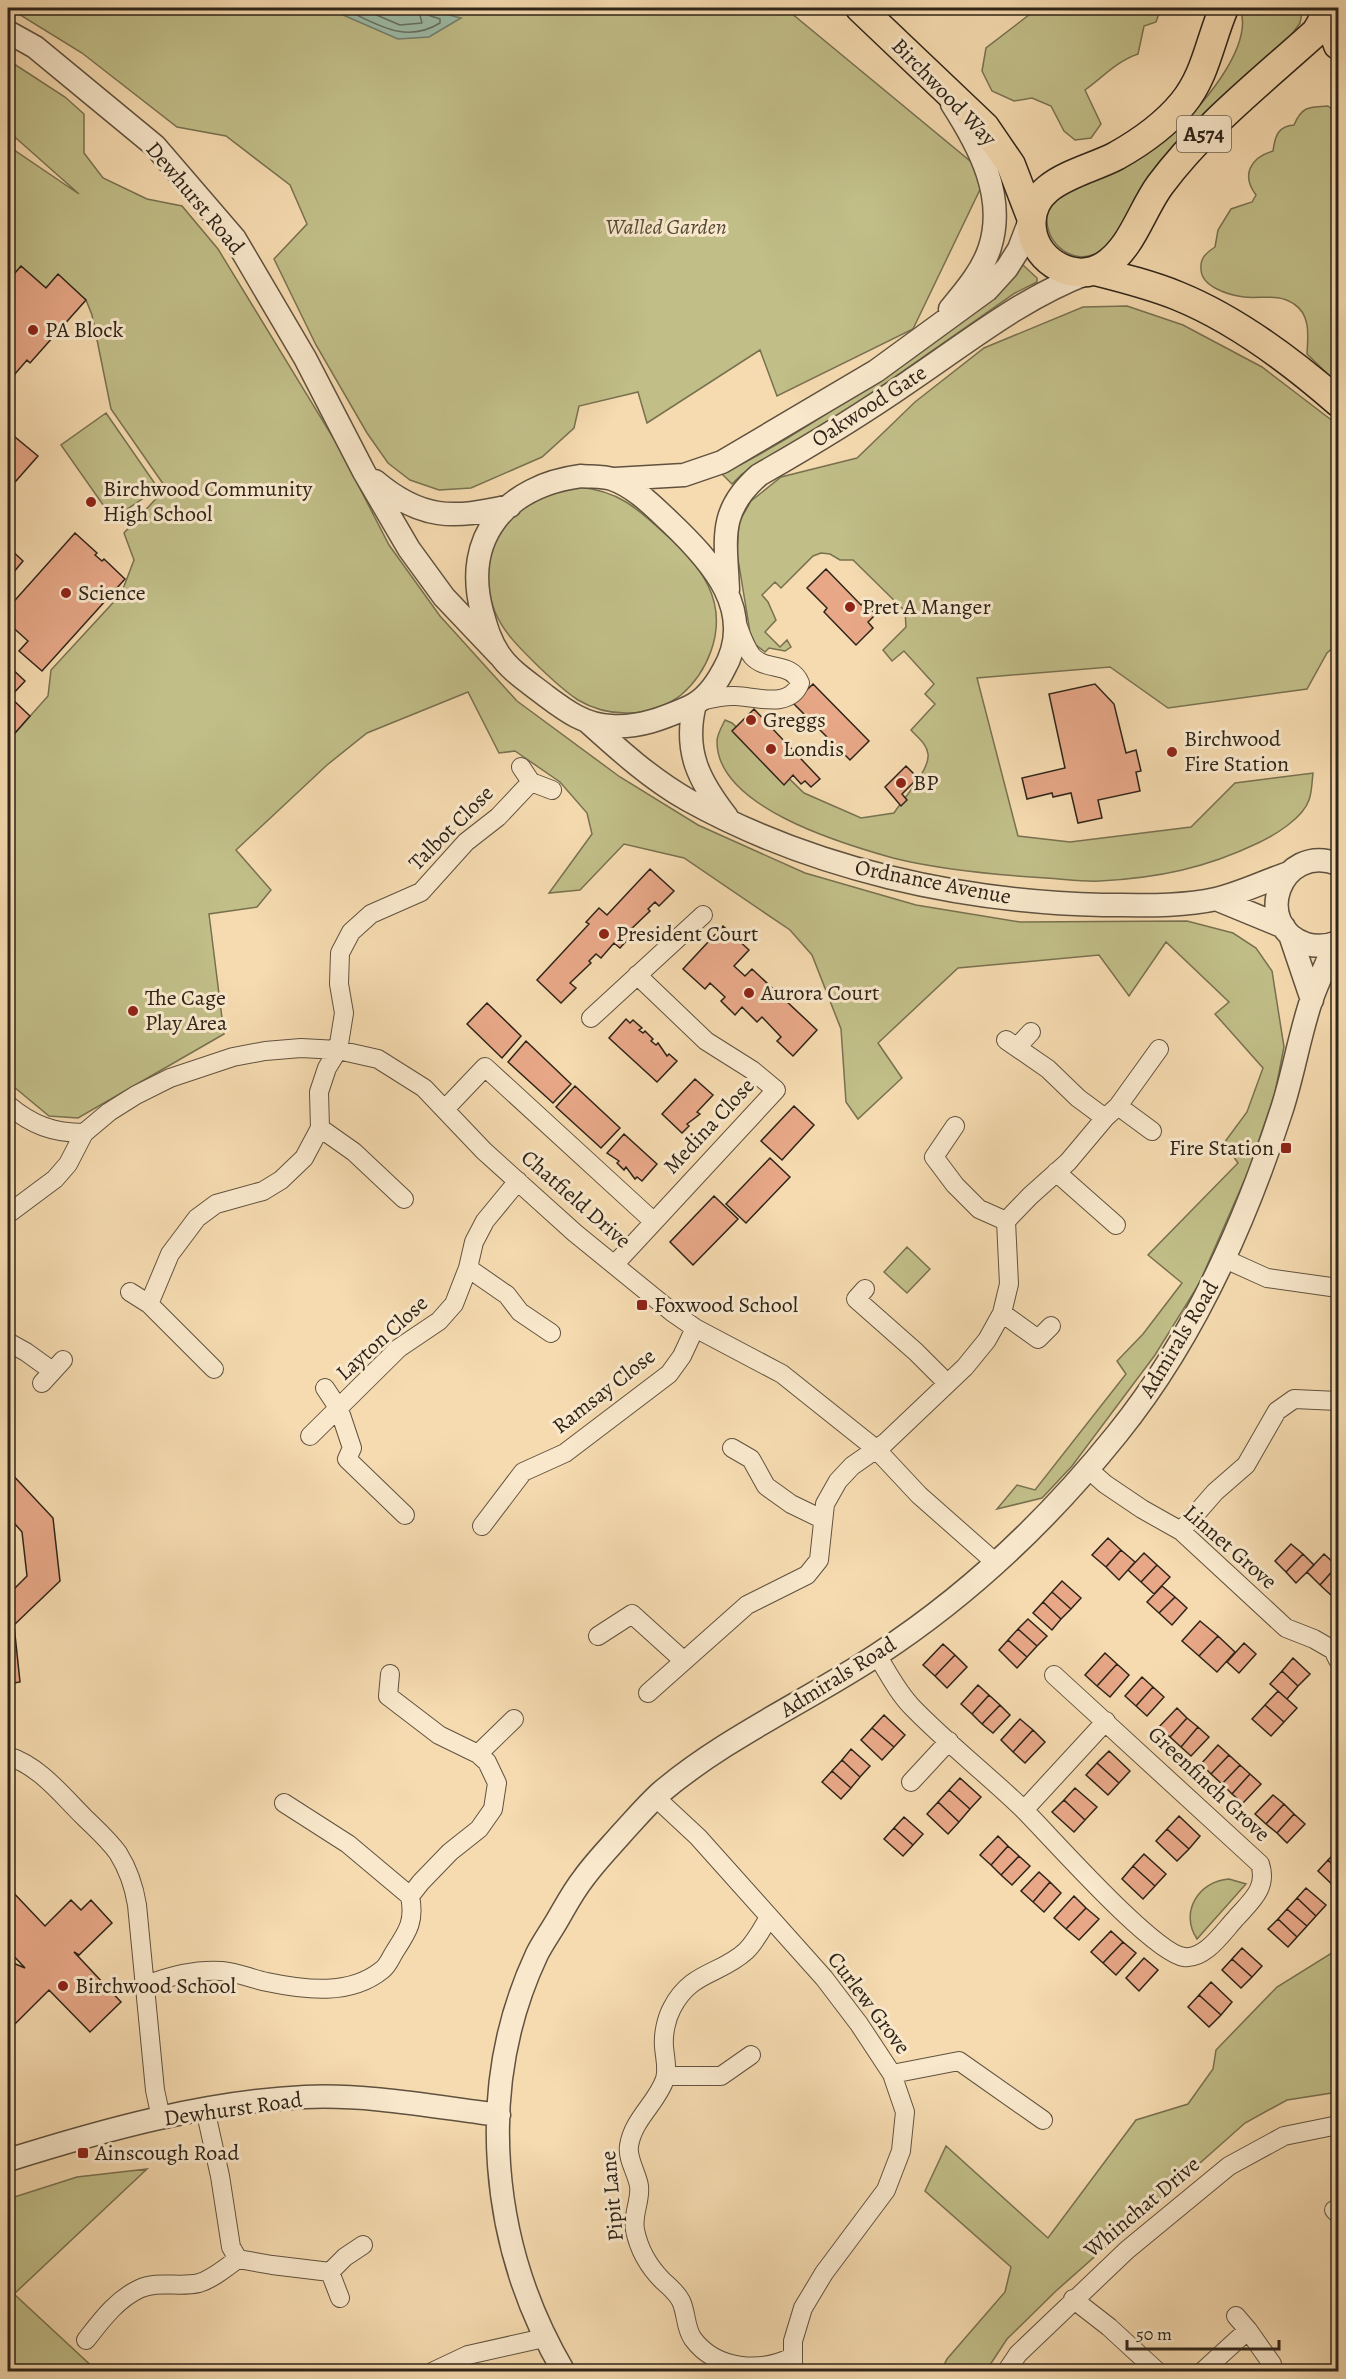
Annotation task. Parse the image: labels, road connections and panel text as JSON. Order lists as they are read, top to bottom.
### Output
{
  "streets": {
    "main road": ["Birchwood Way", "A574"],
    "street": [
      "Dewhurst Road",
      "Oakwood Gate",
      "Talbot Close",
      "Ordnance Avenue",
      "Medina Close",
      "Chatfield Drive",
      "Layton Close",
      "Admirals Road",
      "Ramsay Close",
      "Linnet Grove",
      "Greenfinch Grove",
      "Curlew Grove",
      "Pipit Lane",
      "Whinchat Drive"
    ]
  },
  "crossings": [
    ["Birchwood Way", "A574"],
    ["Birchwood Way", "Oakwood Gate"],
    ["A574", "Oakwood Gate"],
    ["Dewhurst Road", "Oakwood Gate"],
    ["Dewhurst Road", "Ordnance Avenue"],
    ["Dewhurst Road", "Admirals Road"],
    ["Talbot Close", "Chatfield Drive"],
    ["Ordnance Avenue", "Admirals Road"],
    ["Medina Close", "Chatfield Drive"],
    ["Chatfield Drive", "Layton Close"],
    ["Chatfield Drive", "Admirals Road"],
    ["Chatfield Drive", "Ramsay Close"],
    ["Admirals Road", "Linnet Grove"],
    ["Admirals Road", "Greenfinch Grove"],
    ["Admirals Road", "Curlew Grove"],
    ["Curlew Grove", "Pipit Lane"]
  ],
  "parks": ["Walled Garden"],
  "places": {
    "other": [
      "PA Block",
      "Birchwood Community High School",
      "Science",
      "Pret A Manger",
      "Greggs",
      "Londis",
      "Birchwood Fire Station",
      "BP",
      "President Court",
      "Aurora Court",
      "The Cage Play Area",
      "Birchwood School"
    ],
    "transit": ["Fire Station", "Foxwood School", "Ainscough Road"]
  },
  "scale_bar": "50 m"
}
